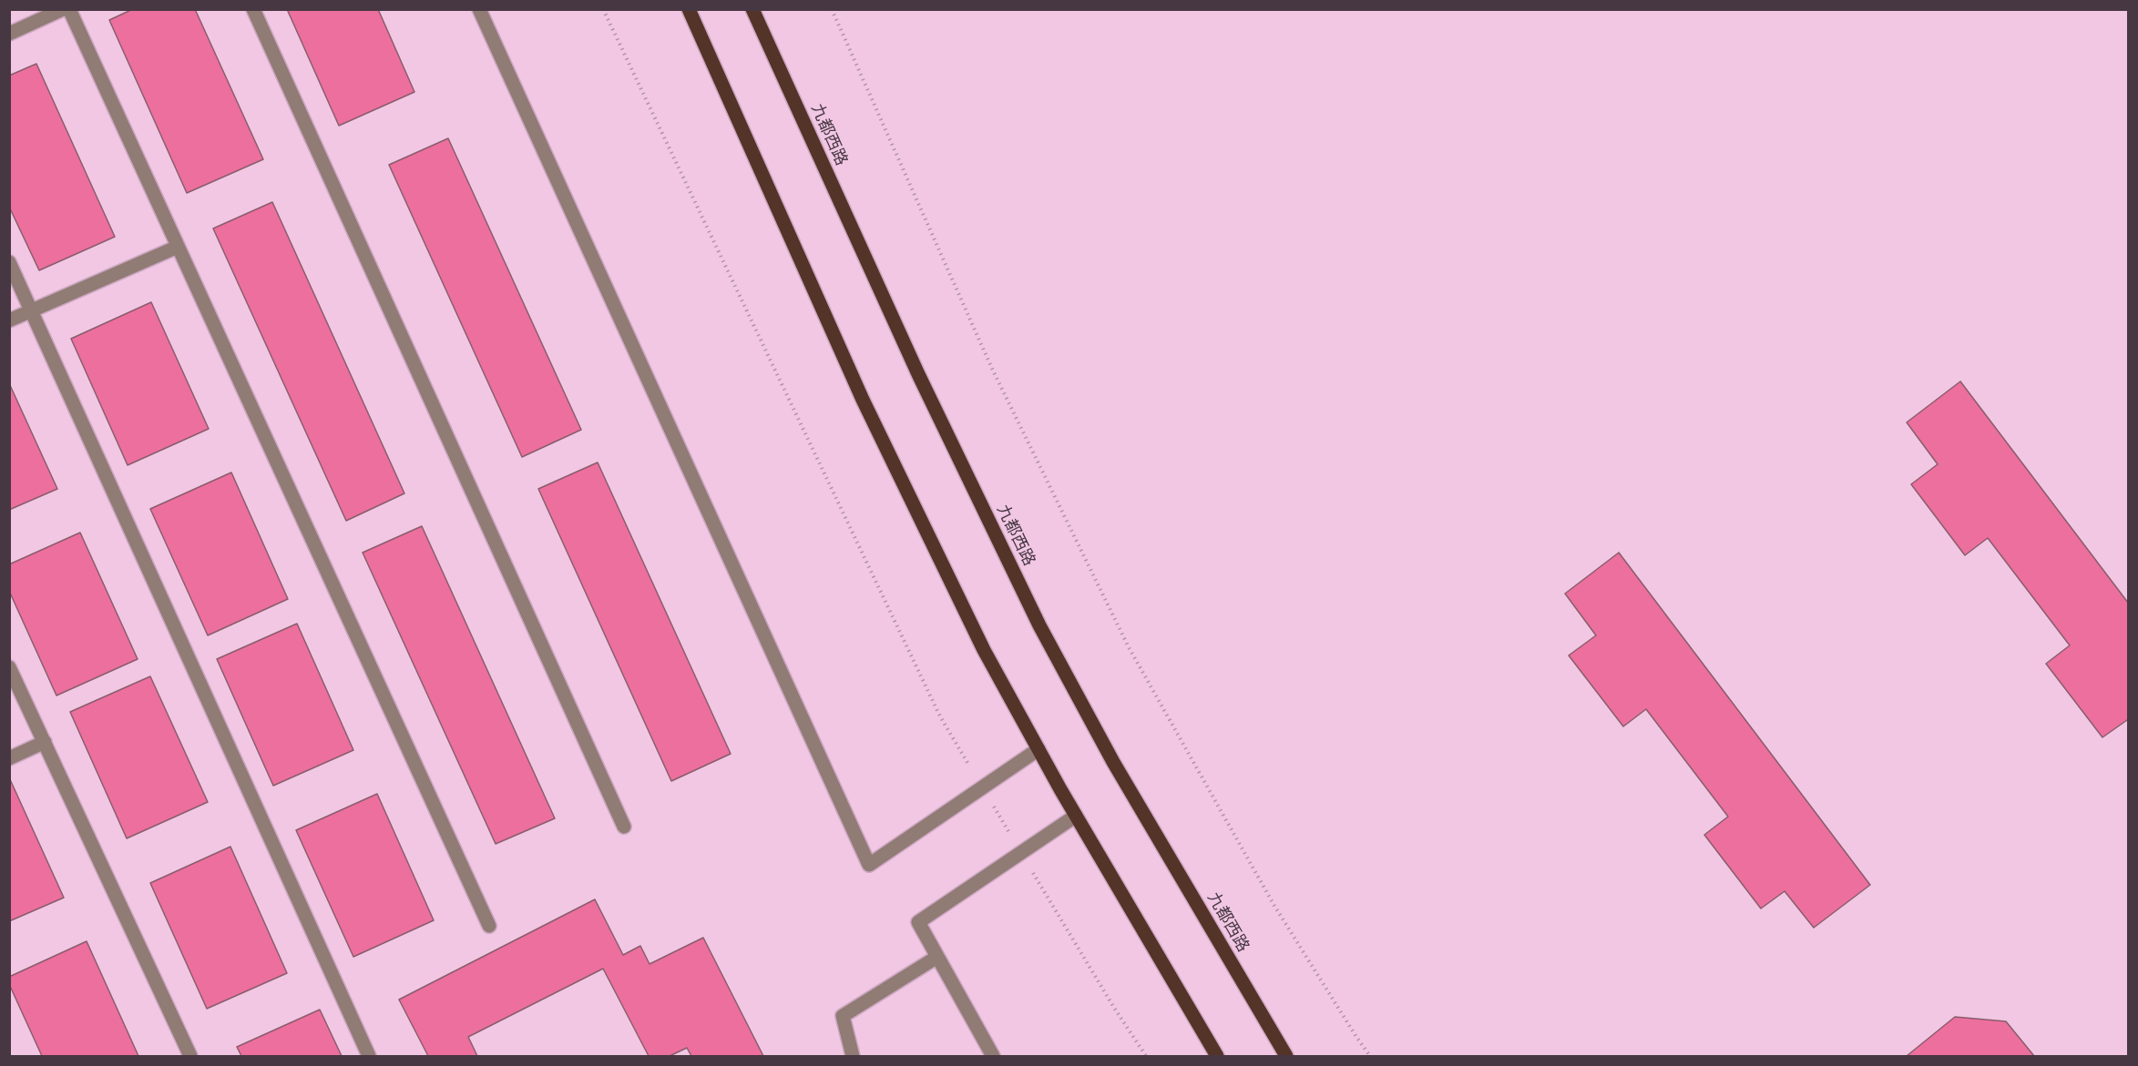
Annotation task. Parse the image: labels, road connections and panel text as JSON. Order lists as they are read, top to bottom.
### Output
{
  "streets": {
    "main road": ["九都西路"]
  }
}
